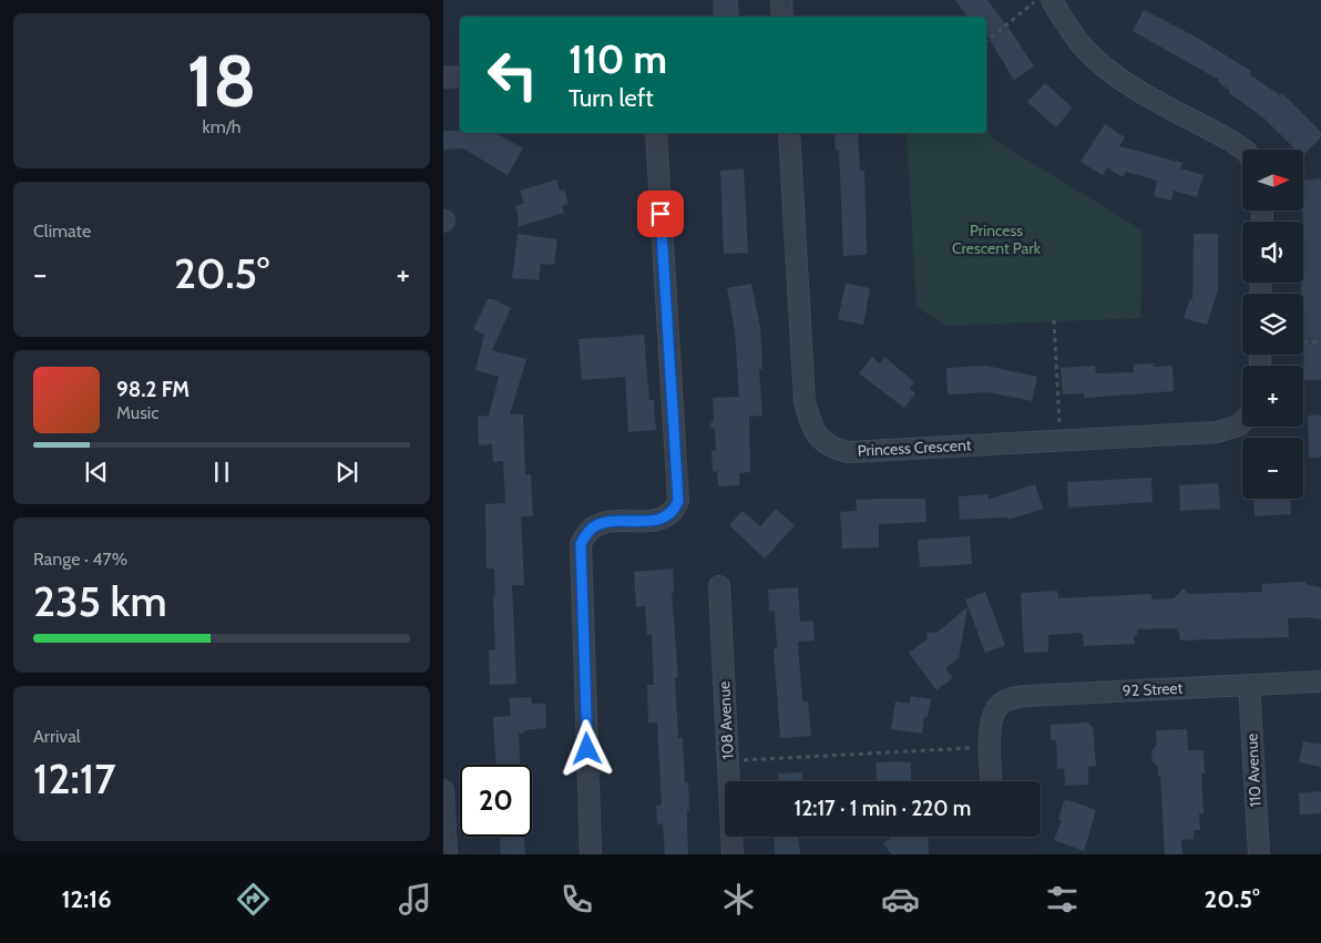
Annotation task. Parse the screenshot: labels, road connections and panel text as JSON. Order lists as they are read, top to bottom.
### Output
{
  "streets": {
    "street": [
      "Princess Crescent",
      "92 Street",
      "108 Avenue",
      "110 Avenue"
    ]
  },
  "crossings": [
    ["92 Street", "110 Avenue"]
  ],
  "parks": ["Princess Crescent Park"],
  "north": "right",
  "page": {
    "tile": [
      ["18", "km/h"],
      "Climate",
      ["Range · 47%", "235 km"],
      ["Arrival", "12:17"]
    ],
    "turn": ["110 m", "Turn left"],
    "map_buttons": ["+", "−"],
    "heat": ["−", "20.5°", "+"],
    "song": ["98.2 FM", "Music"],
    "limit": "20",
    "trip": "12:17 · 1 min · 220 m",
    "tabs": ["12:16", "20.5°"]
  }
}
